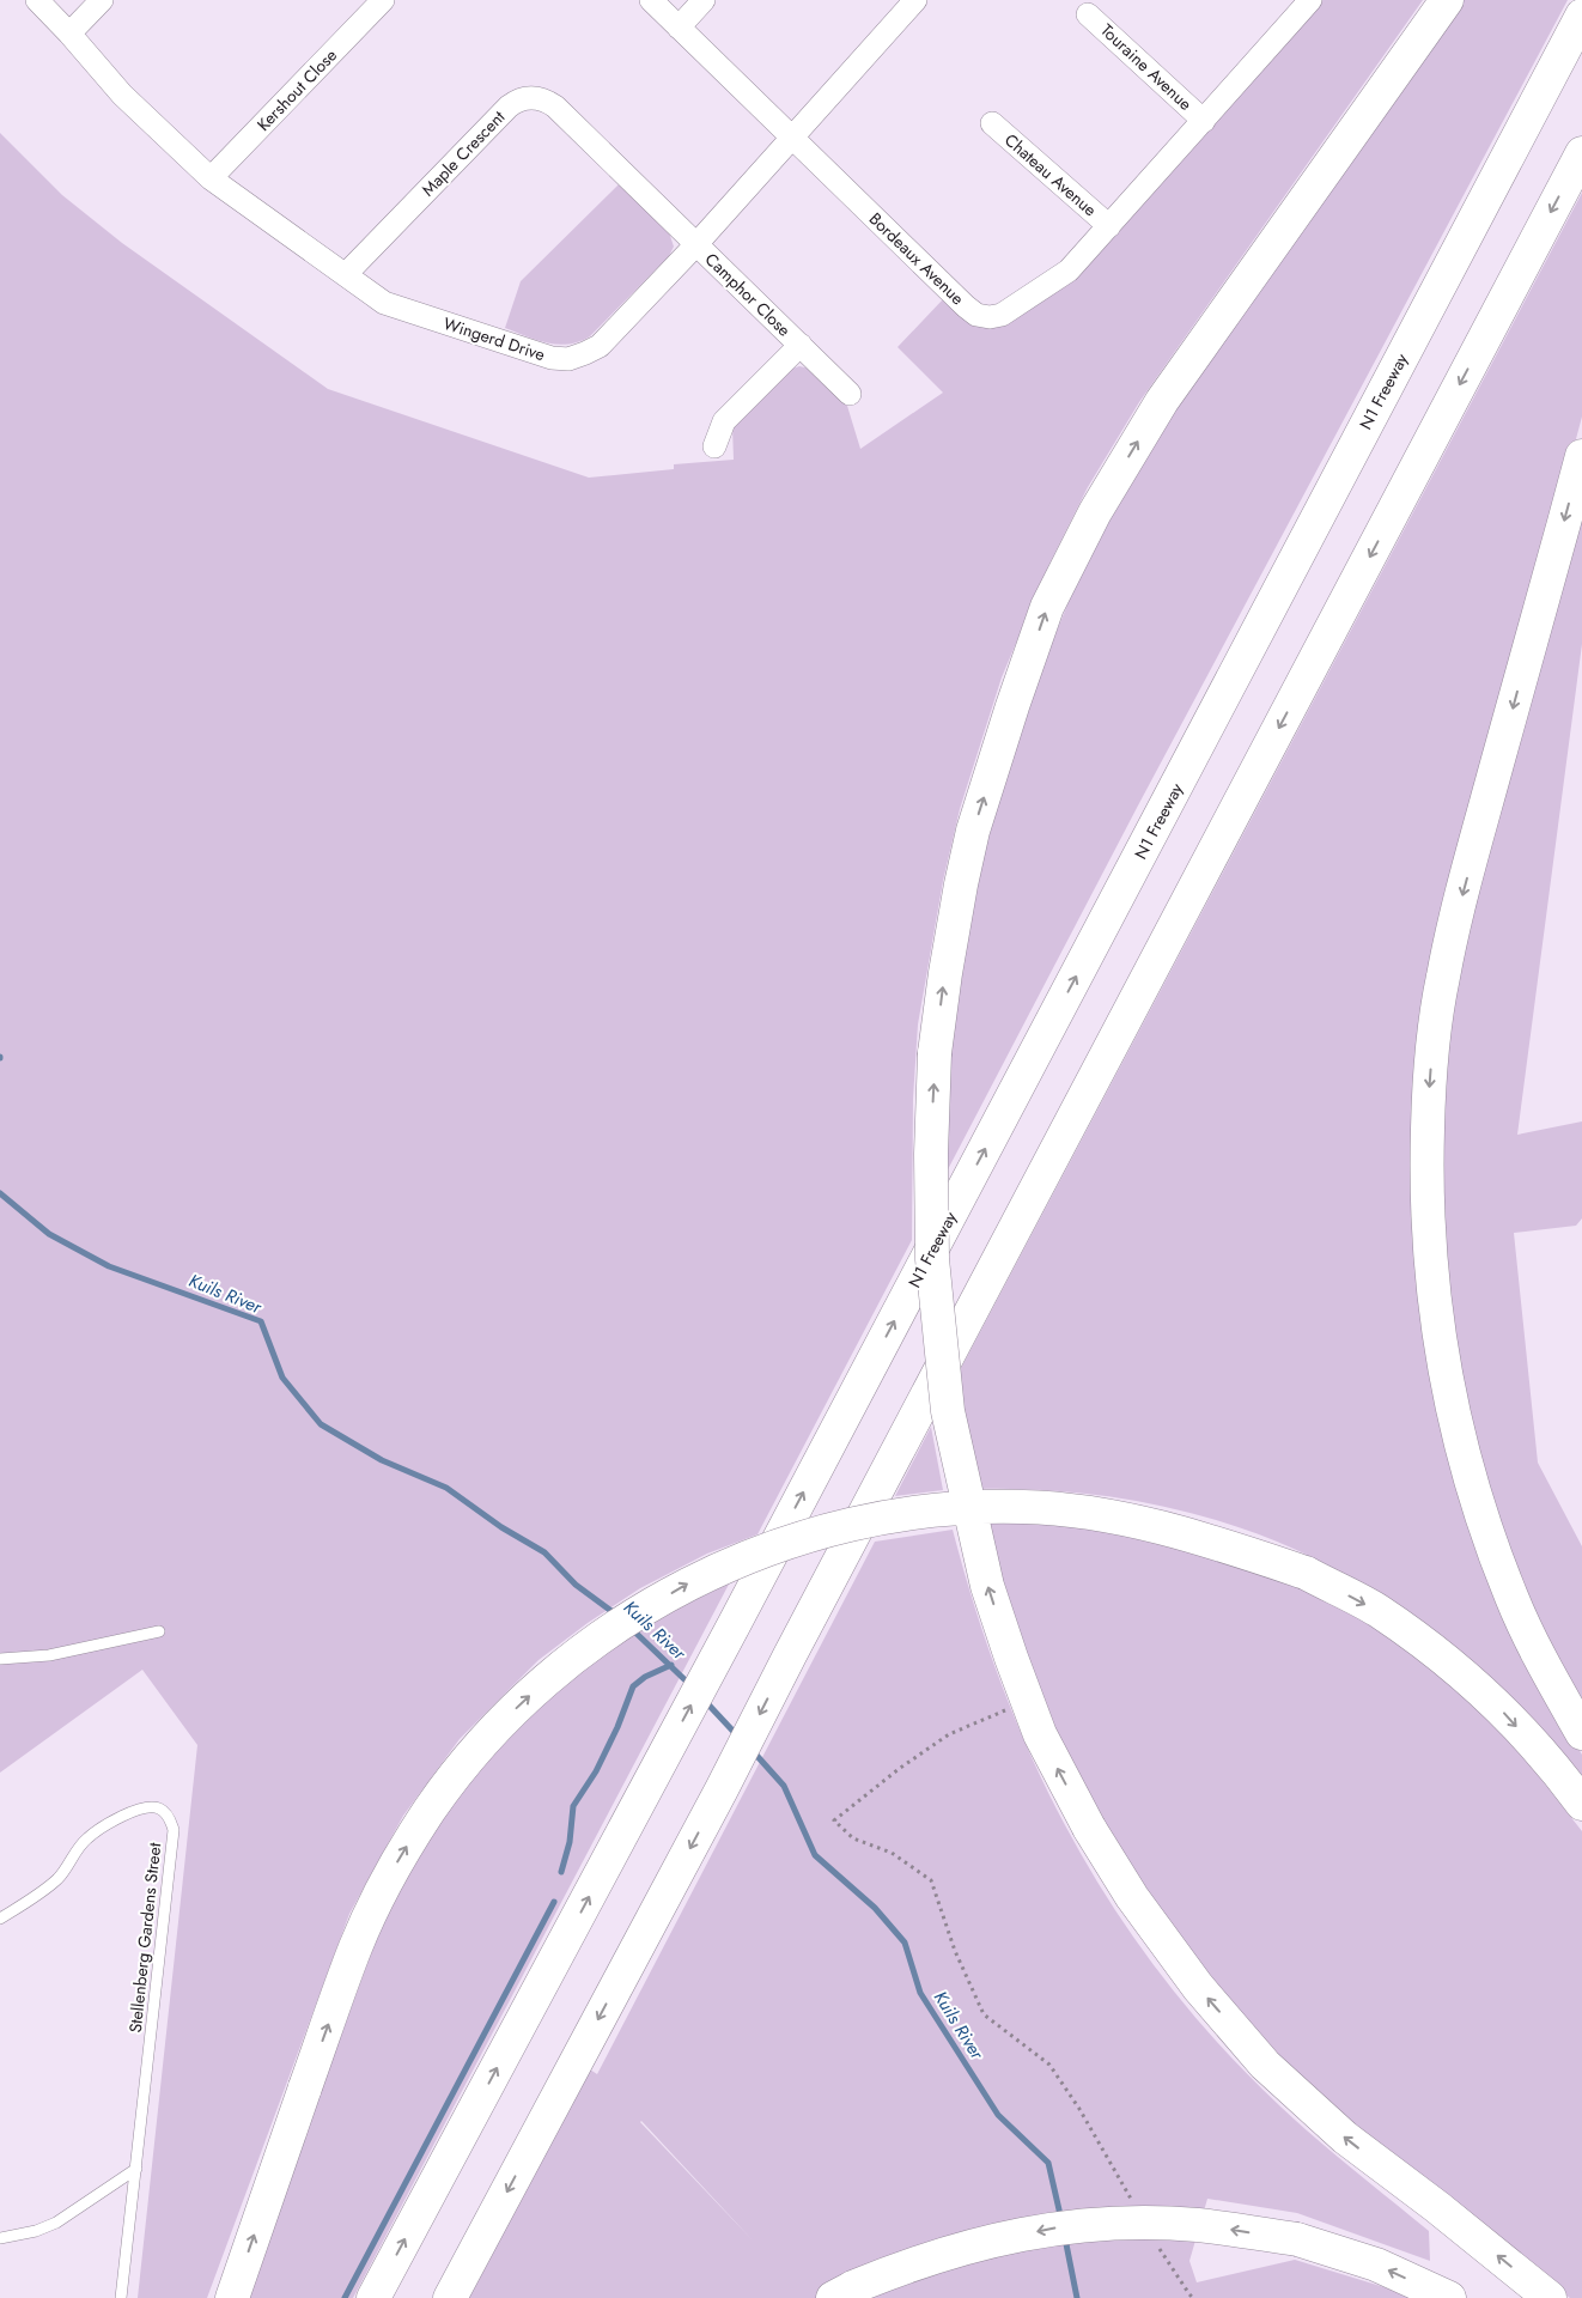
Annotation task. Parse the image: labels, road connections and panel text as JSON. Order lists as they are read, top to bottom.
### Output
{
  "streets": {
    "highway": ["N1 Freeway"],
    "street": [
      "Touraine Avenue",
      "Kershout Close",
      "Maple Crescent",
      "Chateau Avenue",
      "Bordeaux Avenue",
      "Camphor Close",
      "Wingerd Drive"
    ],
    "lane": ["Stellenberg Gardens Street"]
  },
  "crossings": [
    ["Touraine Avenue", "Bordeaux Avenue"],
    ["Kershout Close", "Wingerd Drive"],
    ["Maple Crescent", "Camphor Close"],
    ["Maple Crescent", "Wingerd Drive"],
    ["Chateau Avenue", "Bordeaux Avenue"],
    ["Bordeaux Avenue", "Wingerd Drive"],
    ["Camphor Close", "Wingerd Drive"]
  ],
  "water": ["Kuils River"]
}
